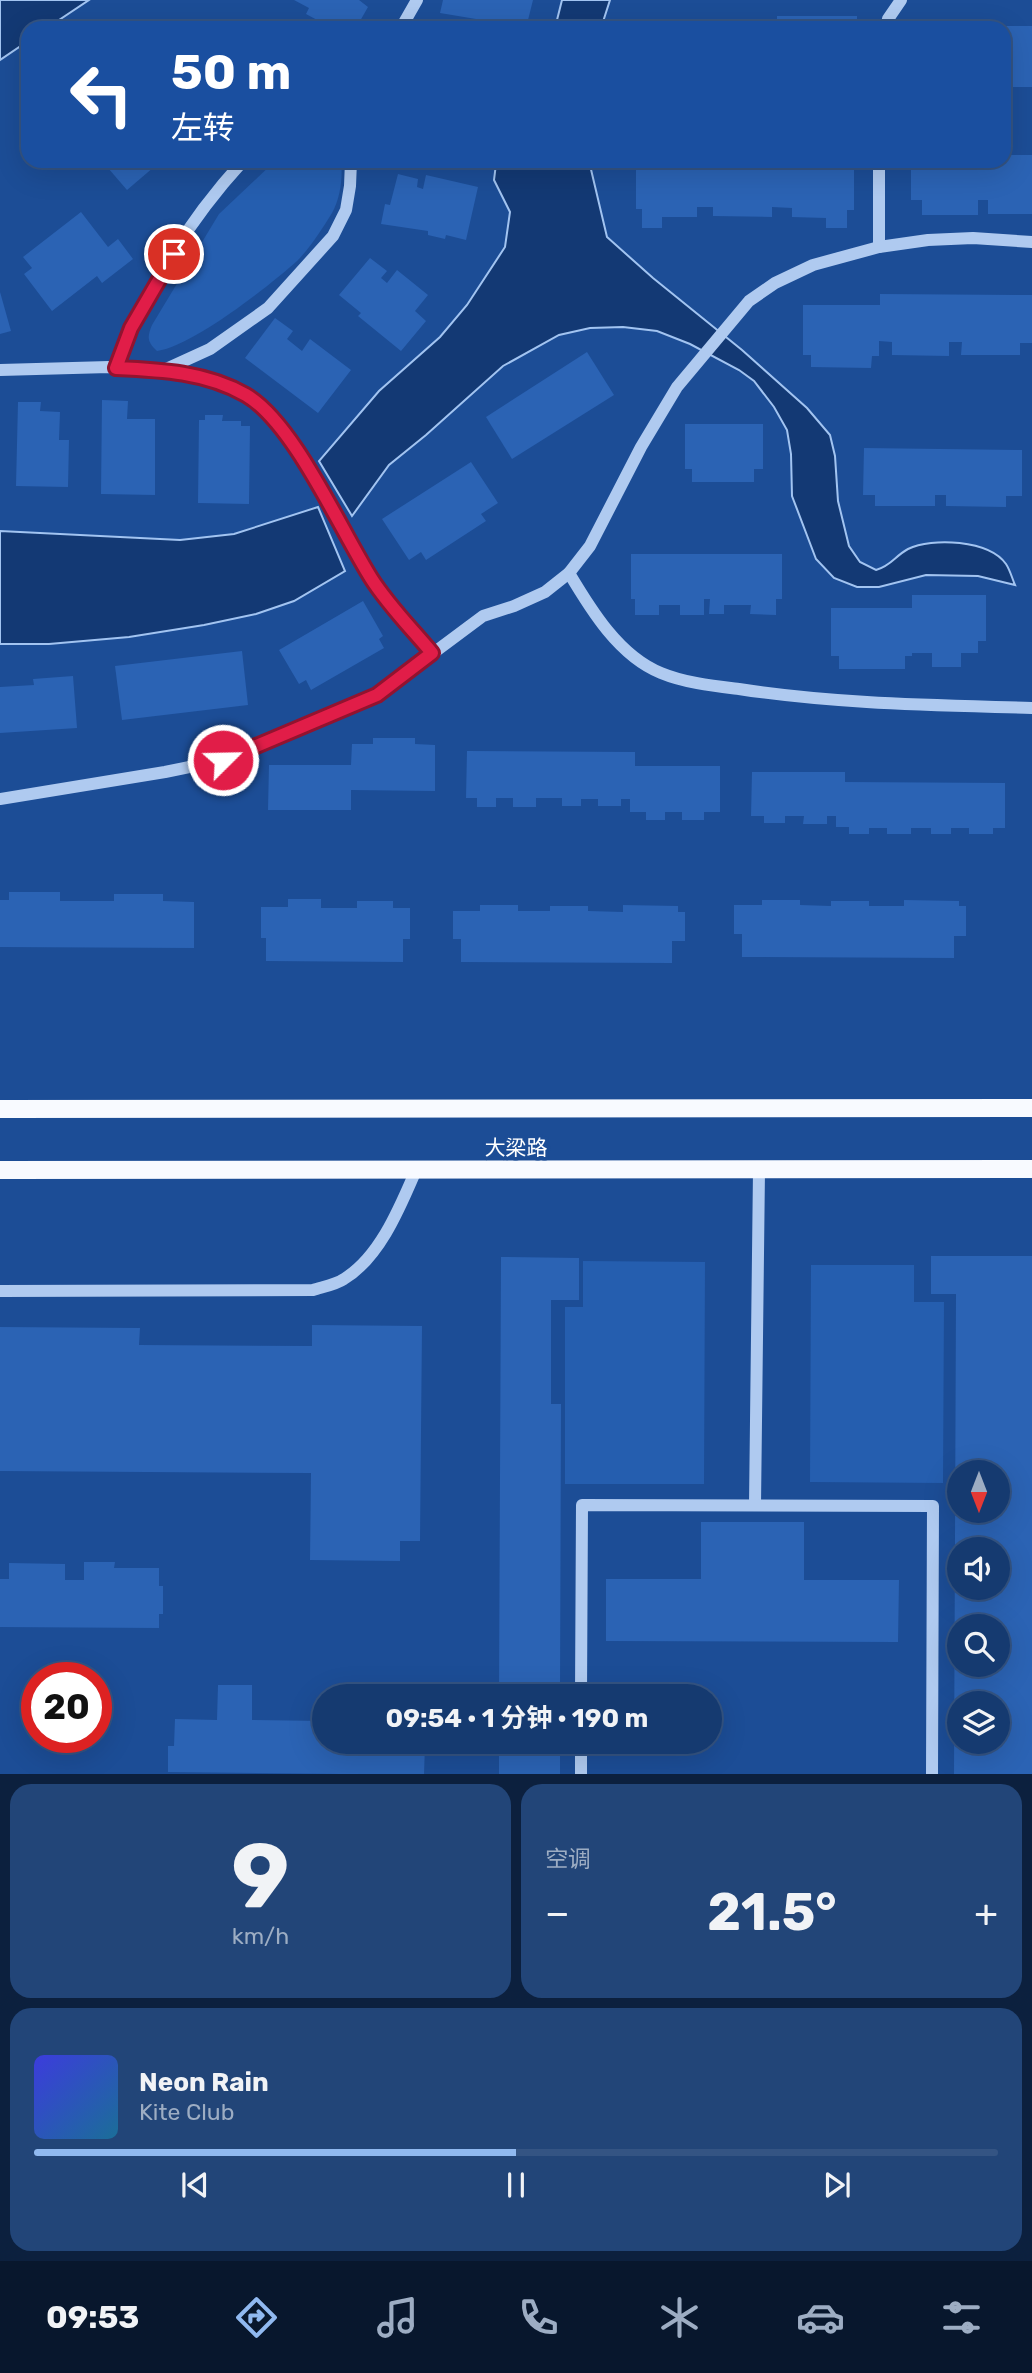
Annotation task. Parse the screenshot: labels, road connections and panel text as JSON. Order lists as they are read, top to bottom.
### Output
{
  "streets": {
    "main road": ["大梁路"]
  },
  "north": "bottom",
  "page": {
    "turn": ["50 m", "左转"],
    "limit": "20",
    "trip": "09:54 · 1 分钟 · 190 m",
    "tile": [
      ["9", "km/h"],
      "空调"
    ],
    "heat": ["−", "21.5°", "+"],
    "song": ["Neon Rain", "Kite Club"],
    "tabs": "09:53"
  }
}
